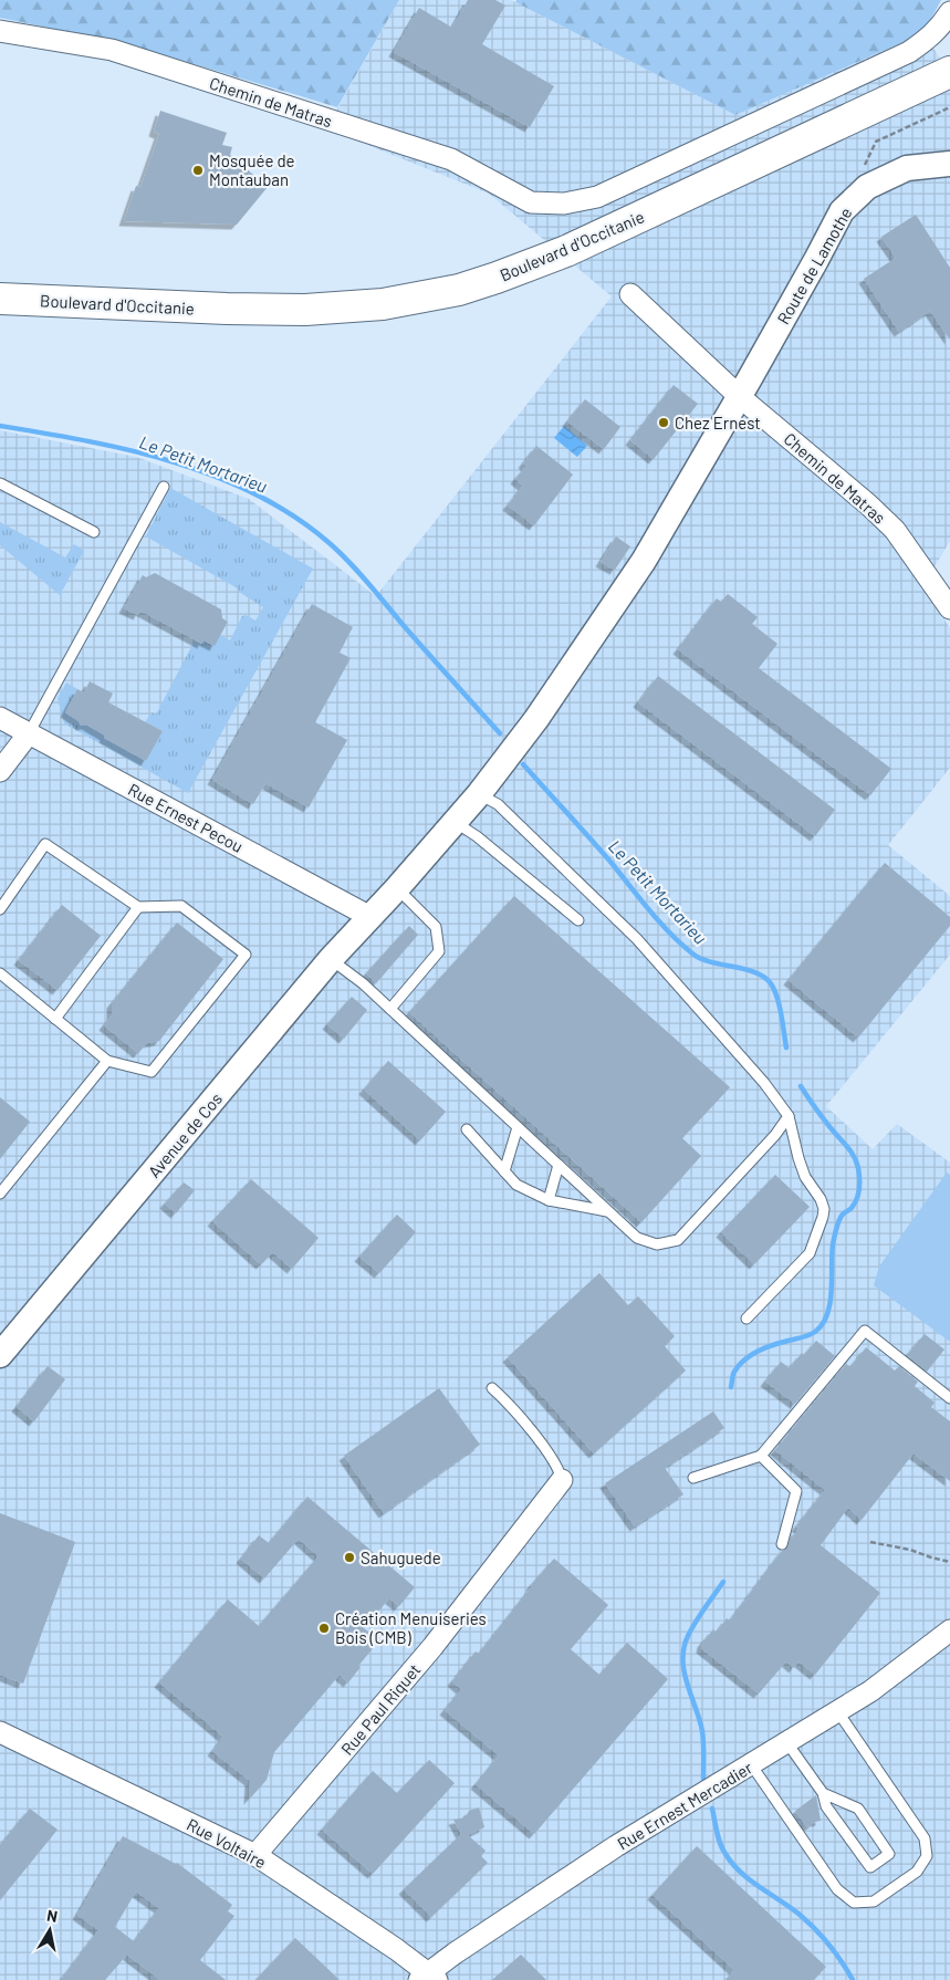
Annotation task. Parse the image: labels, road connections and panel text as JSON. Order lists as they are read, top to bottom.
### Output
{
  "streets": {
    "main road": ["Boulevard d'Occitanie"],
    "street": [
      "Chemin de Matras",
      "Route de Lamothe",
      "Rue Ernest Pecou",
      "Avenue de Cos",
      "Rue Paul Riquet",
      "Rue Ernest Mercadier",
      "Rue Voltaire"
    ]
  },
  "crossings": [
    ["Chemin de Matras", "Route de Lamothe"],
    ["Route de Lamothe", "Avenue de Cos"],
    ["Rue Ernest Pecou", "Avenue de Cos"],
    ["Rue Paul Riquet", "Rue Voltaire"],
    ["Rue Ernest Mercadier", "Rue Voltaire"]
  ],
  "water": ["Le Petit Mortarieu"],
  "places": [
    "Mosquée de Montauban",
    "Chez Ernest",
    "Sahuguede",
    "Création Menuiseries Bois (CMB)"
  ],
  "north": "top"
}
